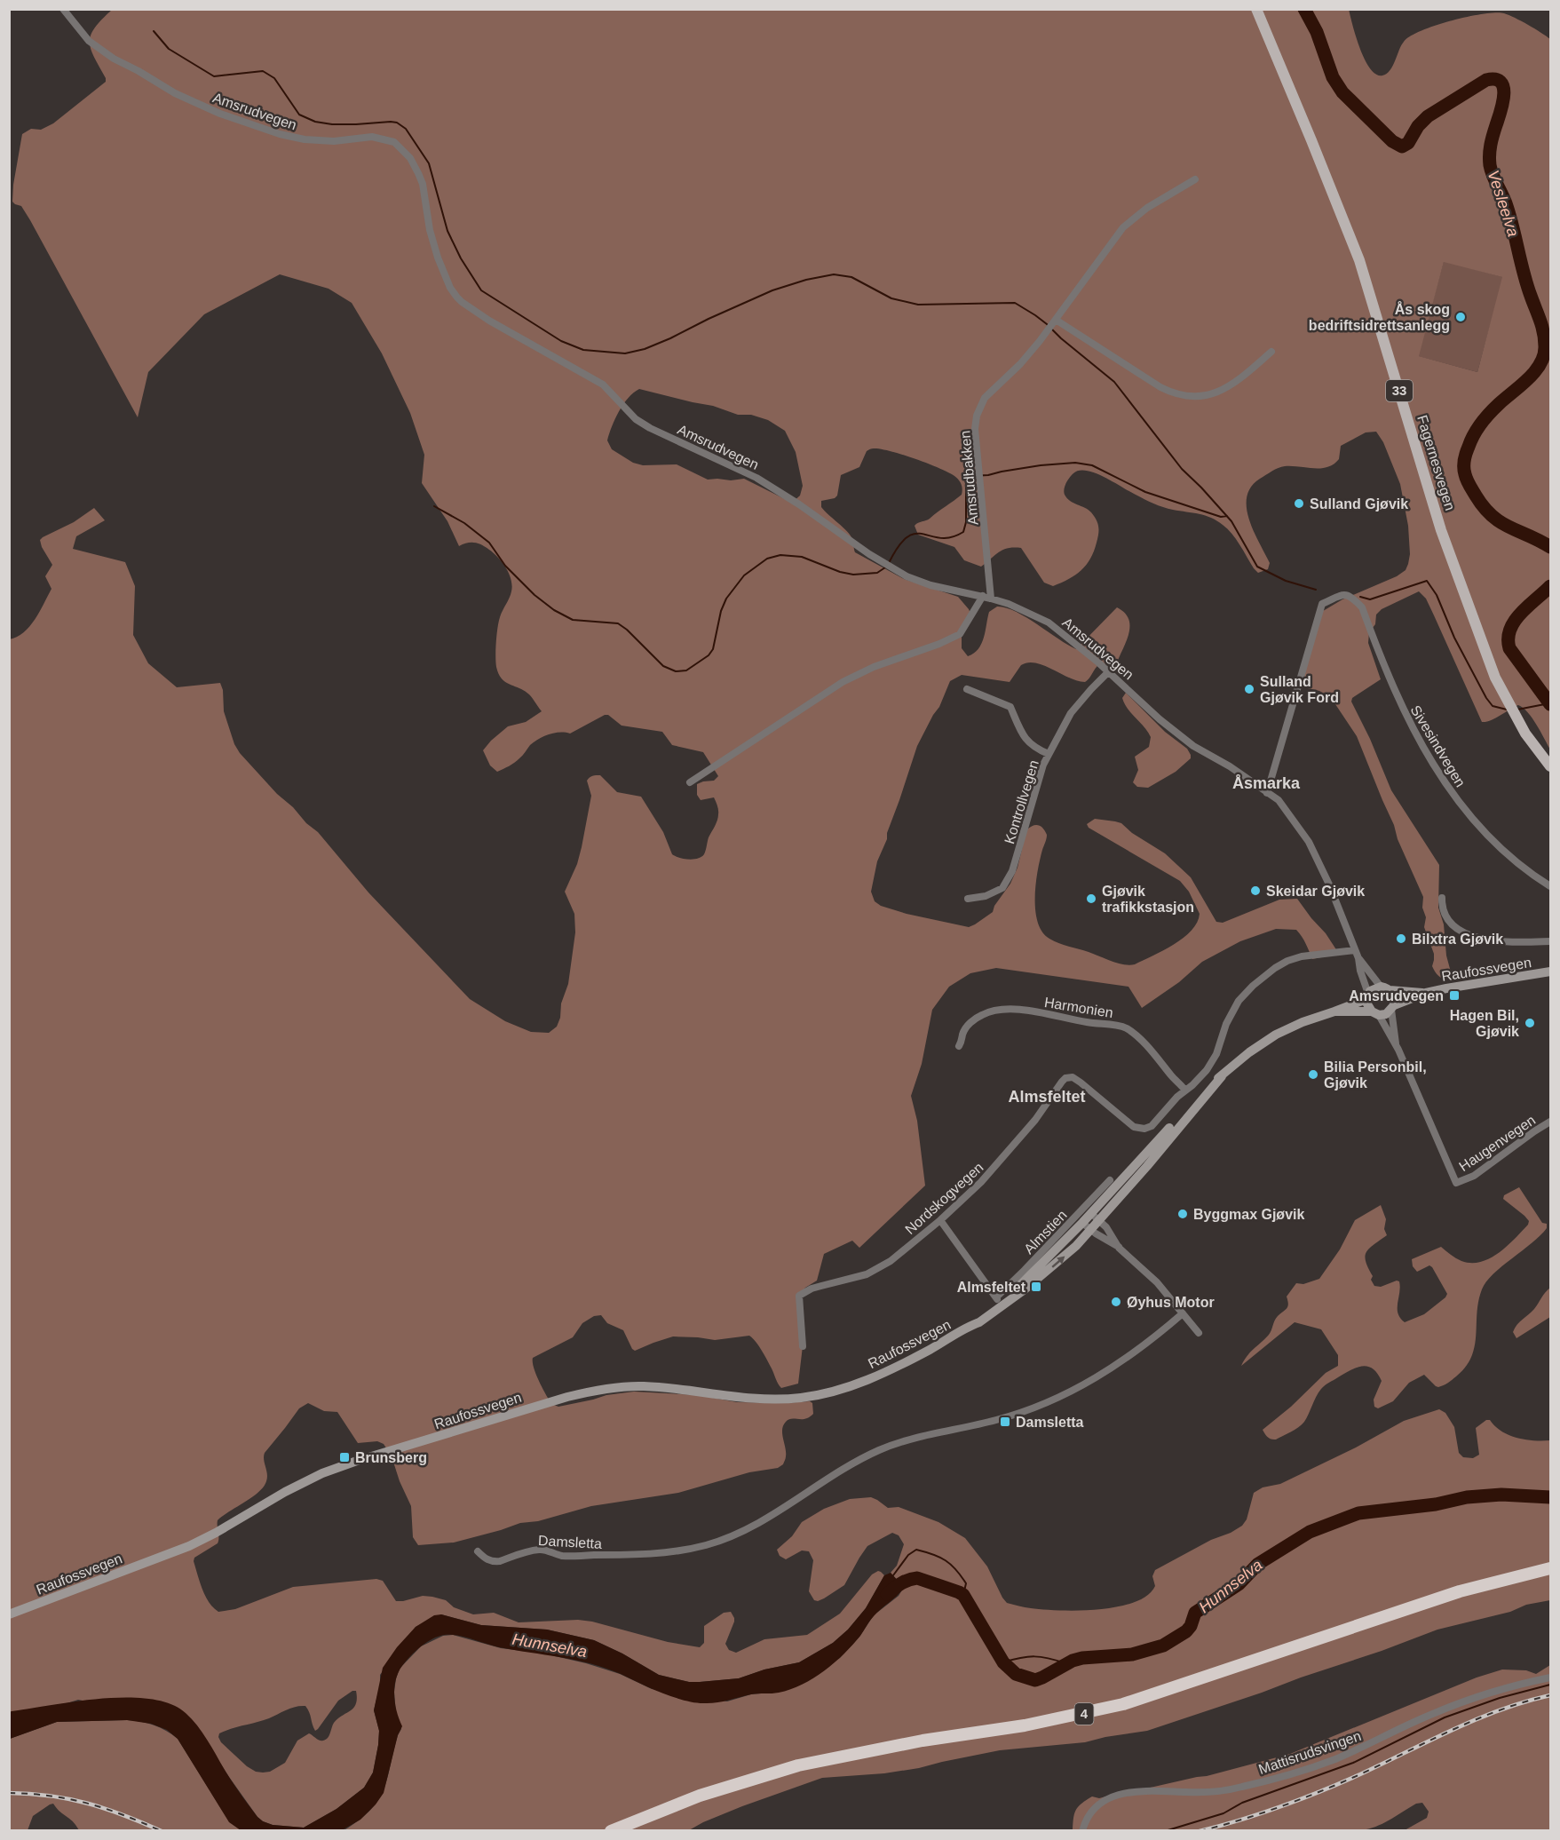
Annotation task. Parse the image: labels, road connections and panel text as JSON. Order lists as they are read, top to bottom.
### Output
{
  "streets": {
    "highway": ["4"],
    "main road": ["33", "Fagernesvegen", "Raufossvegen"],
    "street": [
      "Amsrudvegen",
      "Amsrudbakken",
      "Sivesindvegen",
      "Kontrollvegen",
      "Harmonien",
      "Haugenvegen",
      "Nordskogvegen",
      "Almstien",
      "Damsletta",
      "Mattisrudsvingen"
    ]
  },
  "crossings": [
    ["Amsrudvegen", "Amsrudbakken"],
    ["Amsrudvegen", "Sivesindvegen"],
    ["Amsrudvegen", "Kontrollvegen"],
    ["Amsrudvegen", "Raufossvegen"],
    ["Raufossvegen", "Almstien"],
    ["Harmonien", "Nordskogvegen"]
  ],
  "districts": ["Åsmarka", "Almsfeltet"],
  "water": ["Vesleelva", "Hunnselva"],
  "places": {
    "other": [
      "Ås skog bedriftsidrettsanlegg",
      "Sulland Gjøvik",
      "Sulland Gjøvik Ford",
      "Skeidar Gjøvik",
      "Gjøvik trafikkstasjon",
      "Bilxtra Gjøvik",
      "Hagen Bil, Gjøvik",
      "Bilia Personbil, Gjøvik",
      "Byggmax Gjøvik",
      "Øyhus Motor"
    ],
    "transit": [
      "Amsrudvegen",
      "Almsfeltet",
      "Damsletta",
      "Brunsberg"
    ]
  }
}
